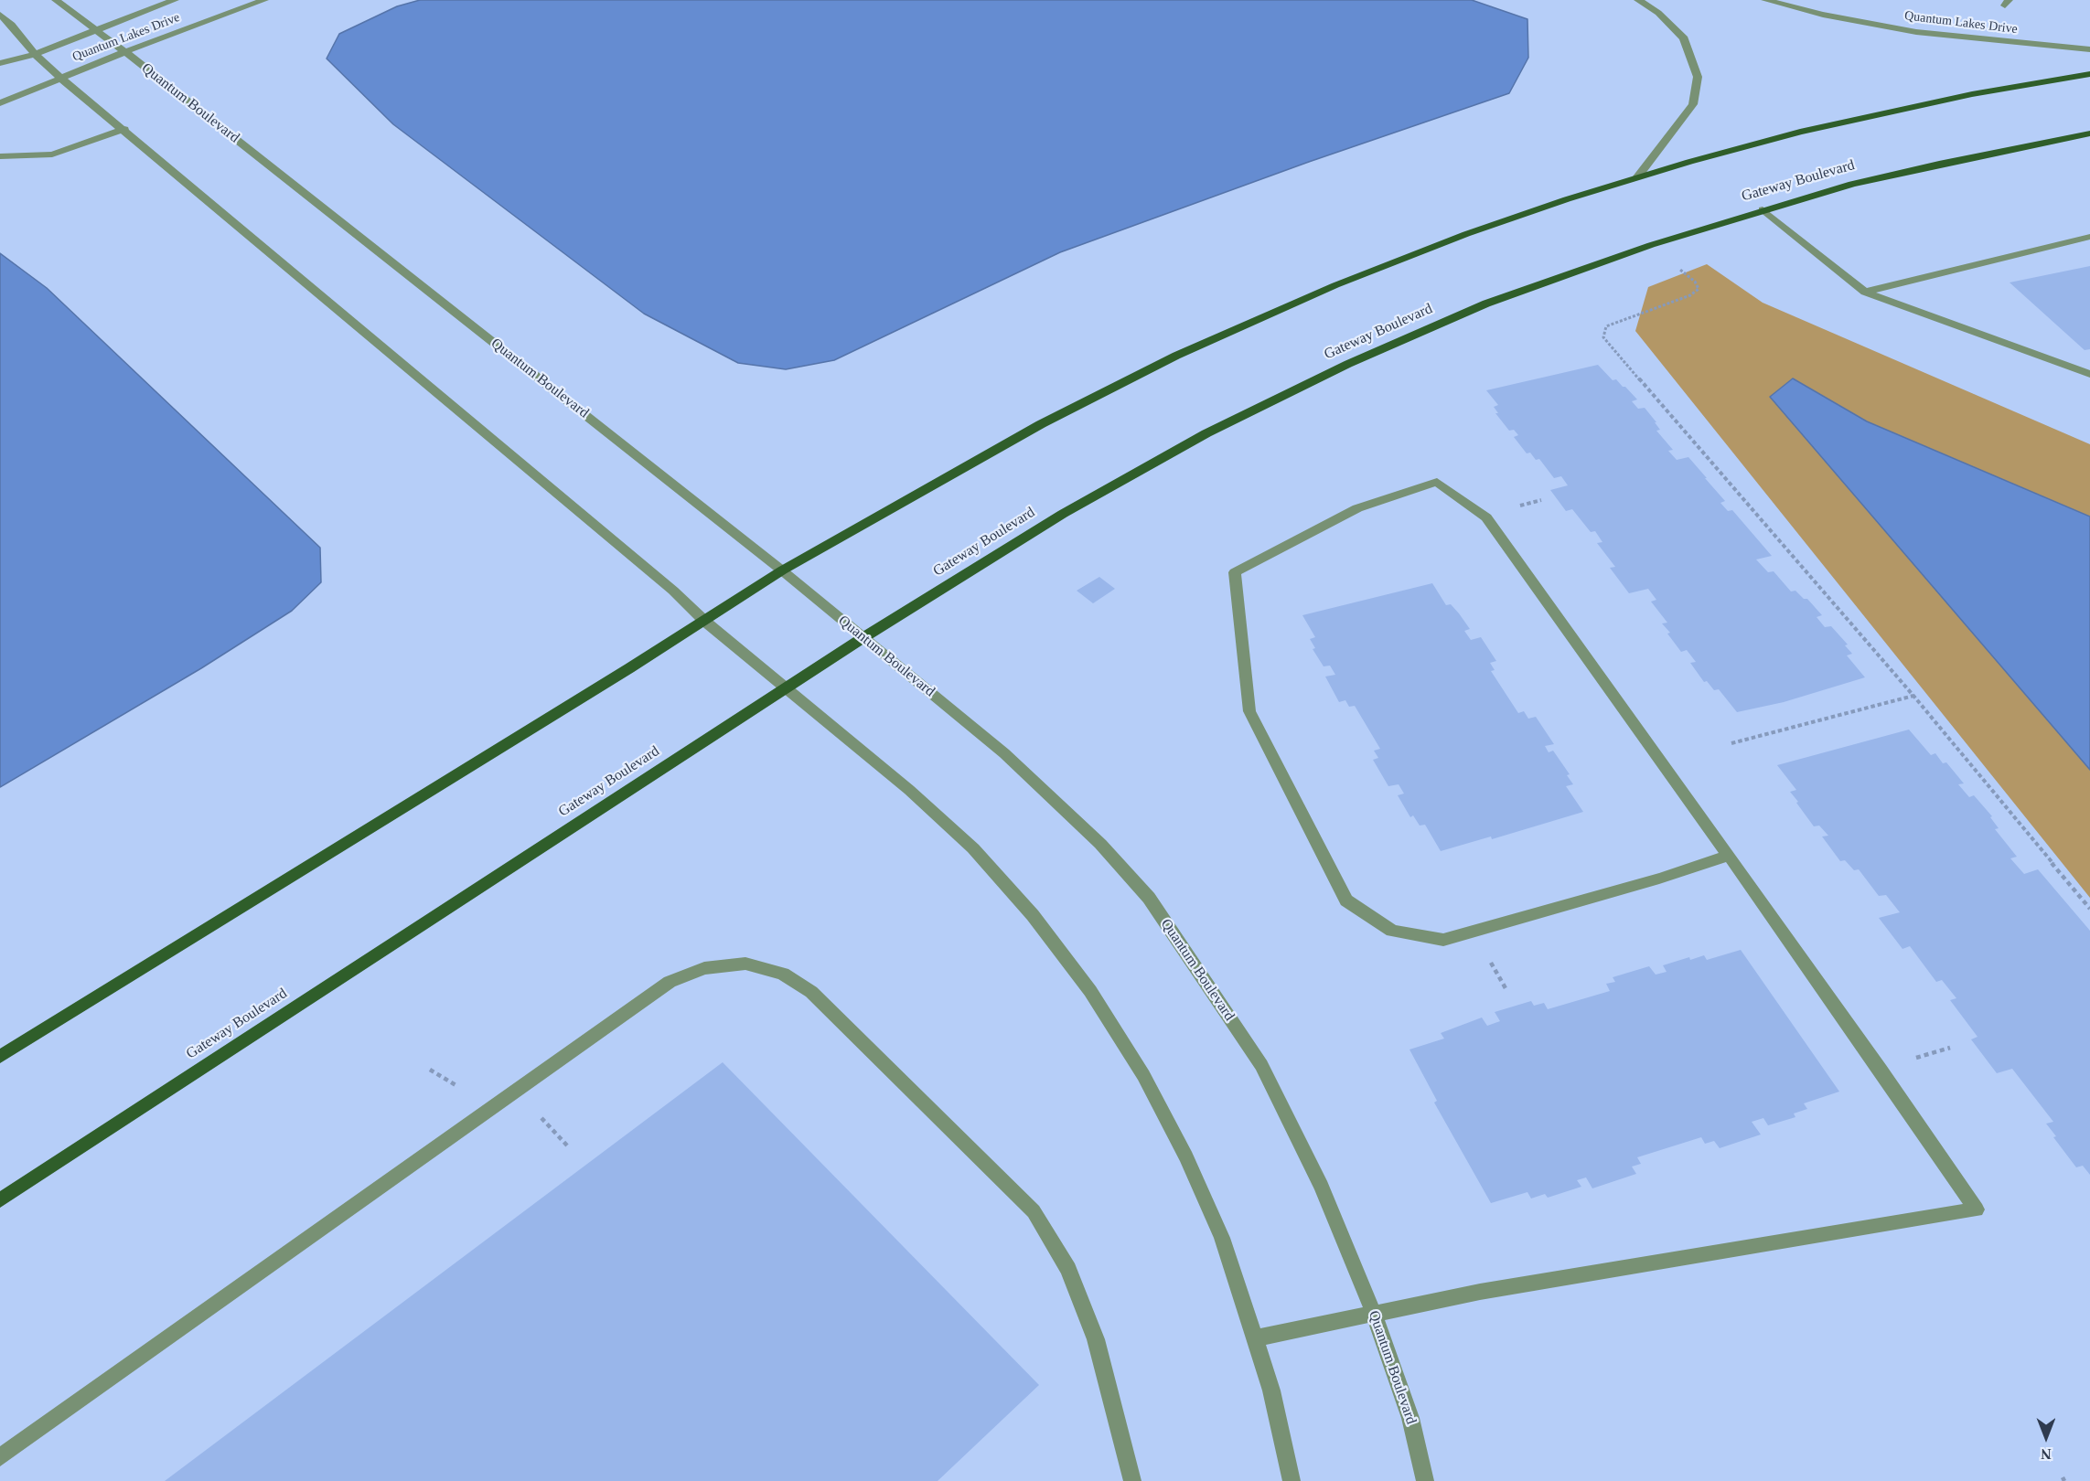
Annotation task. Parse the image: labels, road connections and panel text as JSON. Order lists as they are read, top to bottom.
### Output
{
  "streets": {
    "main road": ["Gateway Boulevard"],
    "street": ["Quantum Lakes Drive", "Quantum Boulevard"]
  },
  "crossings": [
    ["Quantum Lakes Drive", "Quantum Boulevard"],
    ["Quantum Boulevard", "Gateway Boulevard"]
  ],
  "north": "bottom"
}
